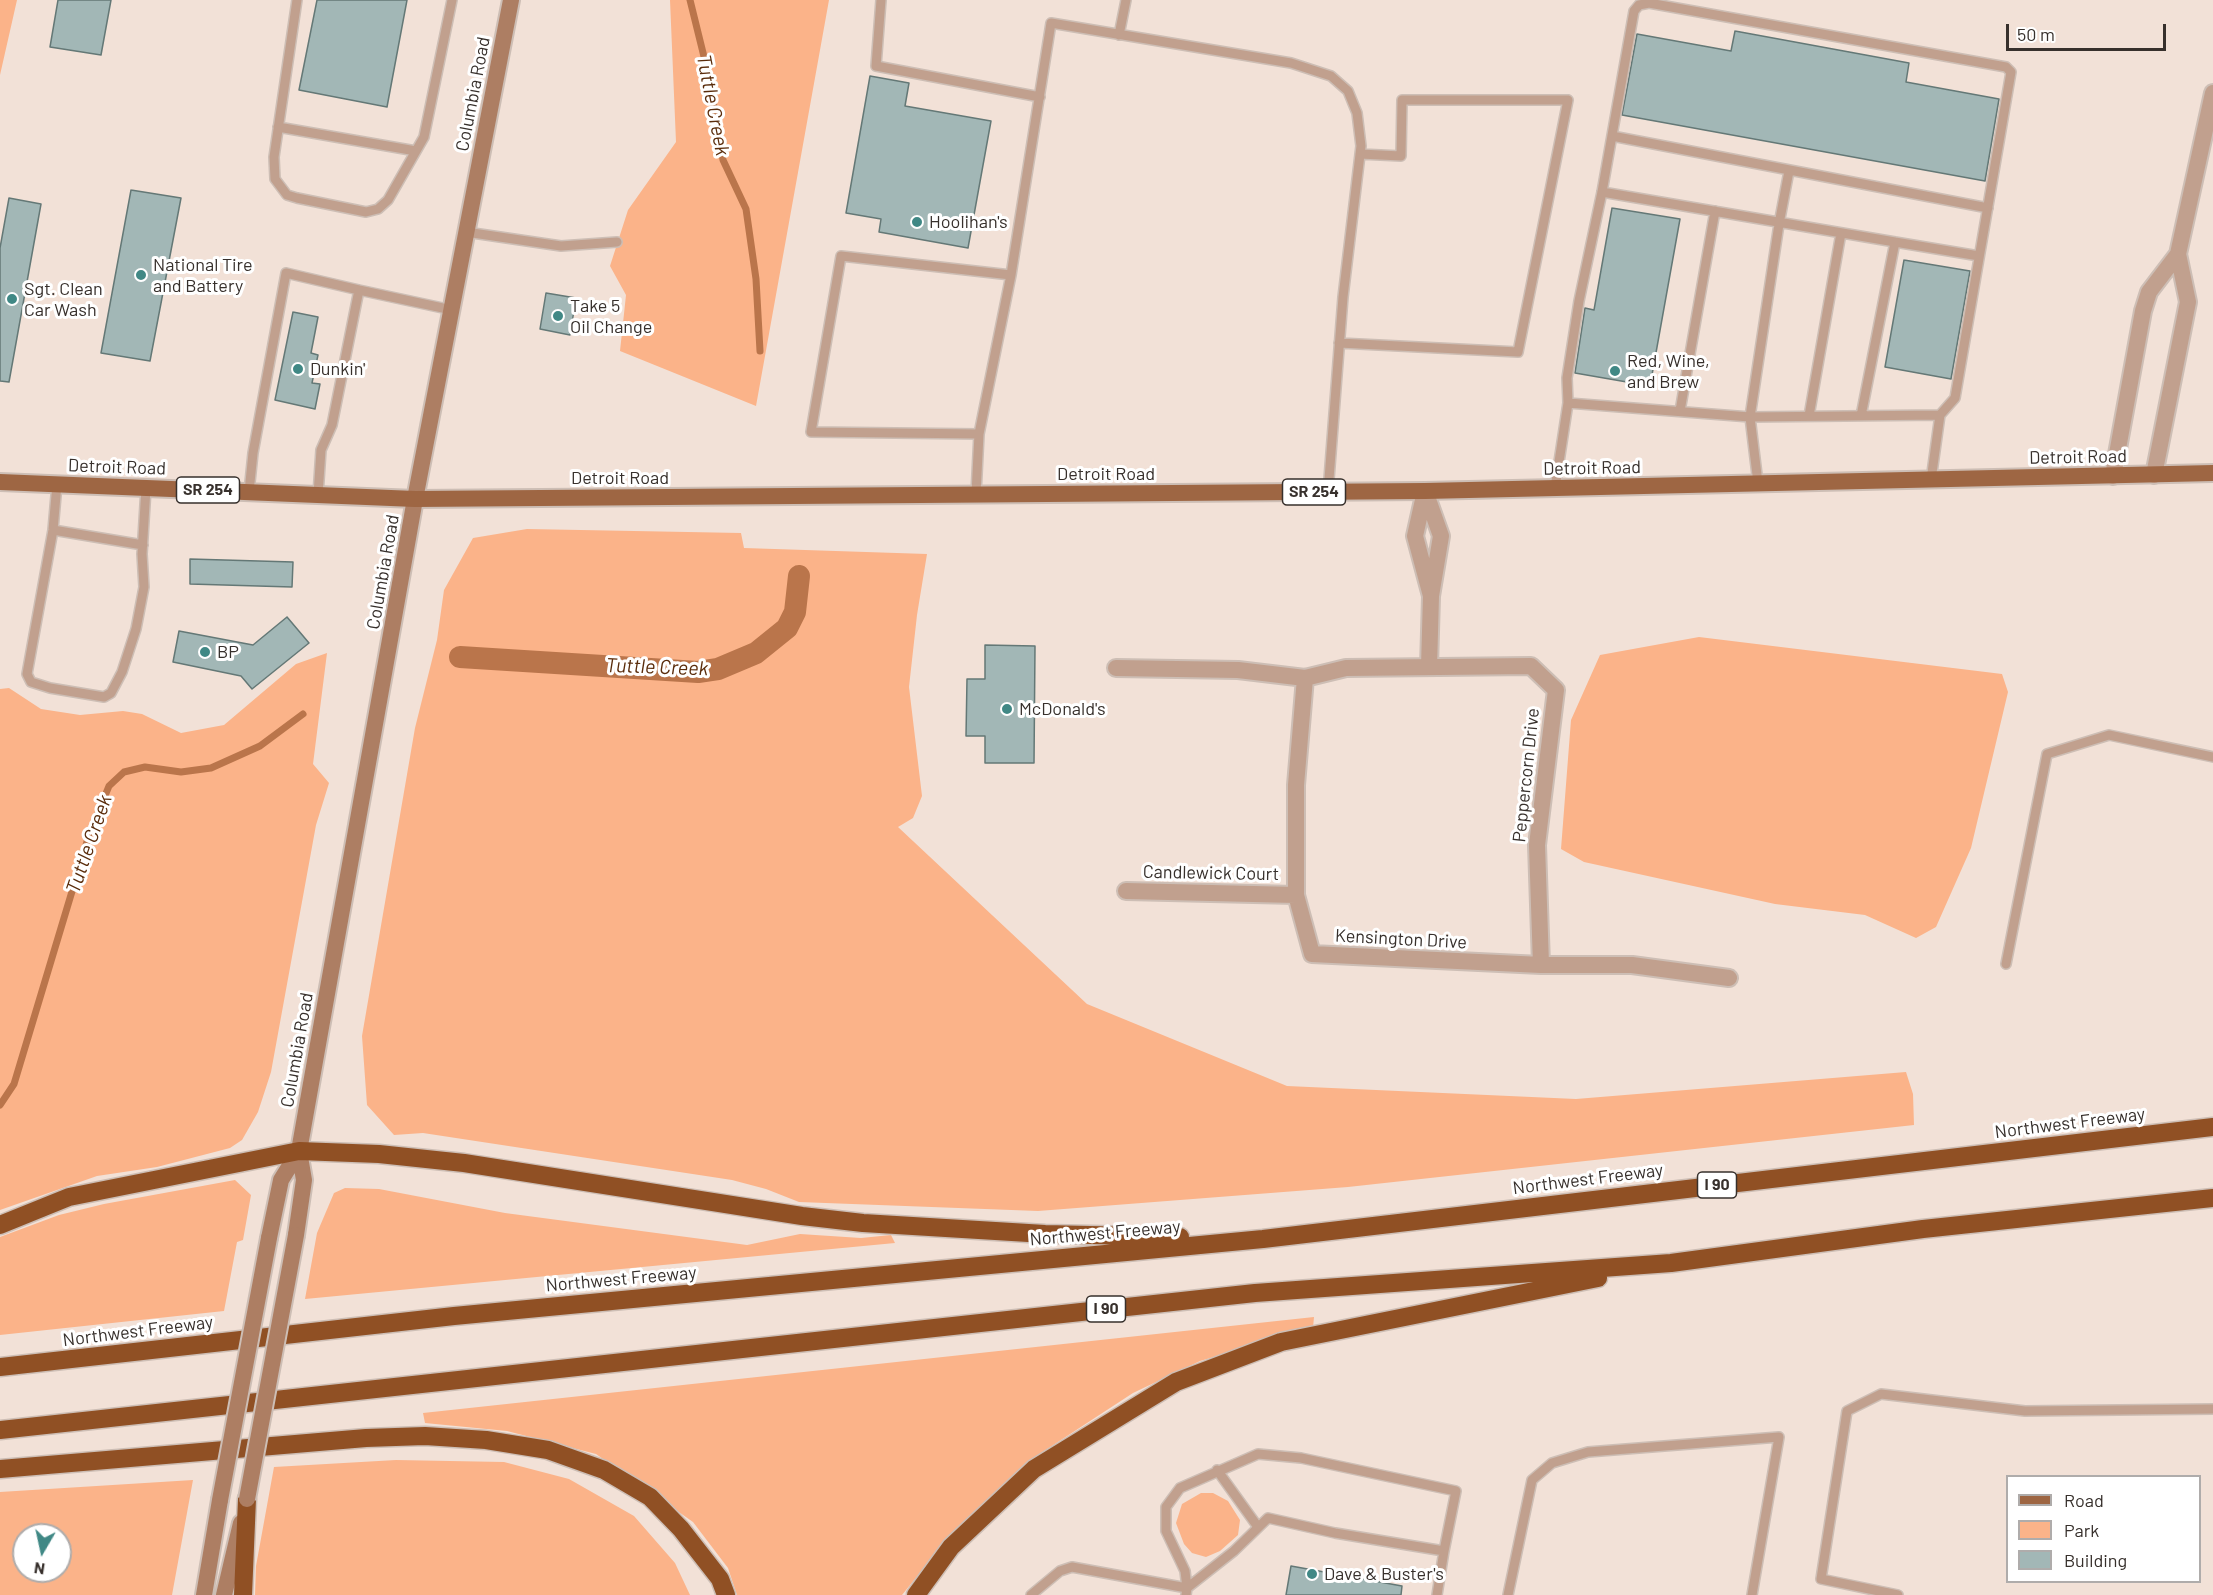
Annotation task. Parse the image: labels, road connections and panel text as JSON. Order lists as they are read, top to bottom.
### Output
{
  "streets": {
    "highway": ["Northwest Freeway", "I 90"],
    "main road": ["Columbia Road", "Detroit Road", "SR 254"],
    "street": ["Peppercorn Drive", "Candlewick Court", "Kensington Drive"]
  },
  "crossings": [
    ["Columbia Road", "Detroit Road"],
    ["Peppercorn Drive", "Kensington Drive"],
    ["Candlewick Court", "Kensington Drive"]
  ],
  "water": ["Tuttle Creek"],
  "places": [
    "Hoolihan's",
    "National Tire and Battery",
    "Sgt. Clean Car Wash",
    "Take 5 Oil Change",
    "Dunkin'",
    "Red, Wine, and Brew",
    "BP",
    "McDonald's",
    "Dave & Buster's"
  ],
  "legend": ["Road", "Park", "Building"],
  "scale_bar": "50 m",
  "north": "bottom"
}
